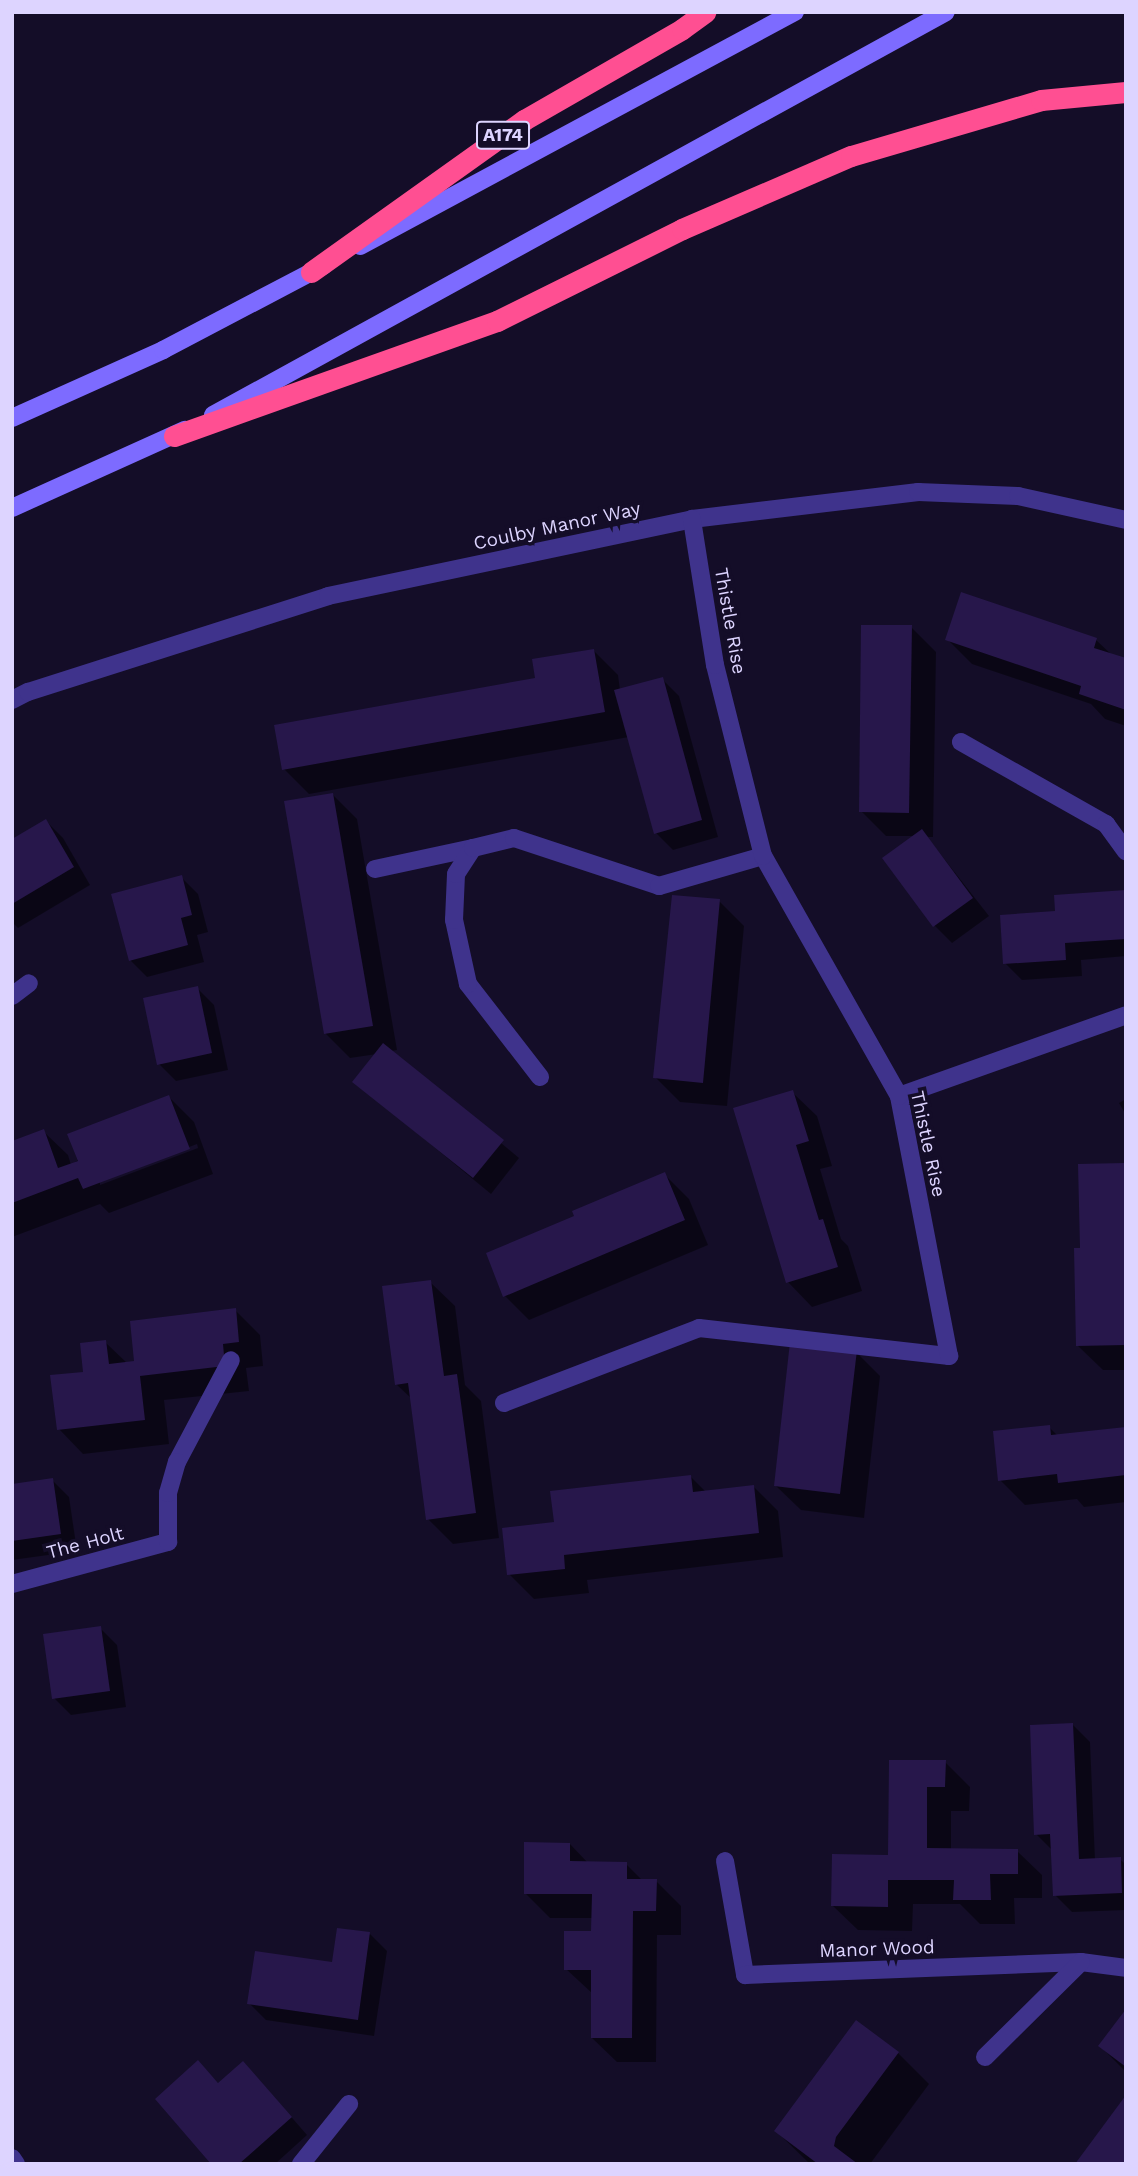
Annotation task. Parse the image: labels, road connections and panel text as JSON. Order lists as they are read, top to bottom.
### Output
{
  "streets": {
    "highway": ["A174"],
    "street": [
      "Coulby Manor Way",
      "Thistle Rise",
      "The Holt",
      "Manor Wood"
    ]
  },
  "crossings": [
    ["Coulby Manor Way", "Thistle Rise"]
  ]
}
